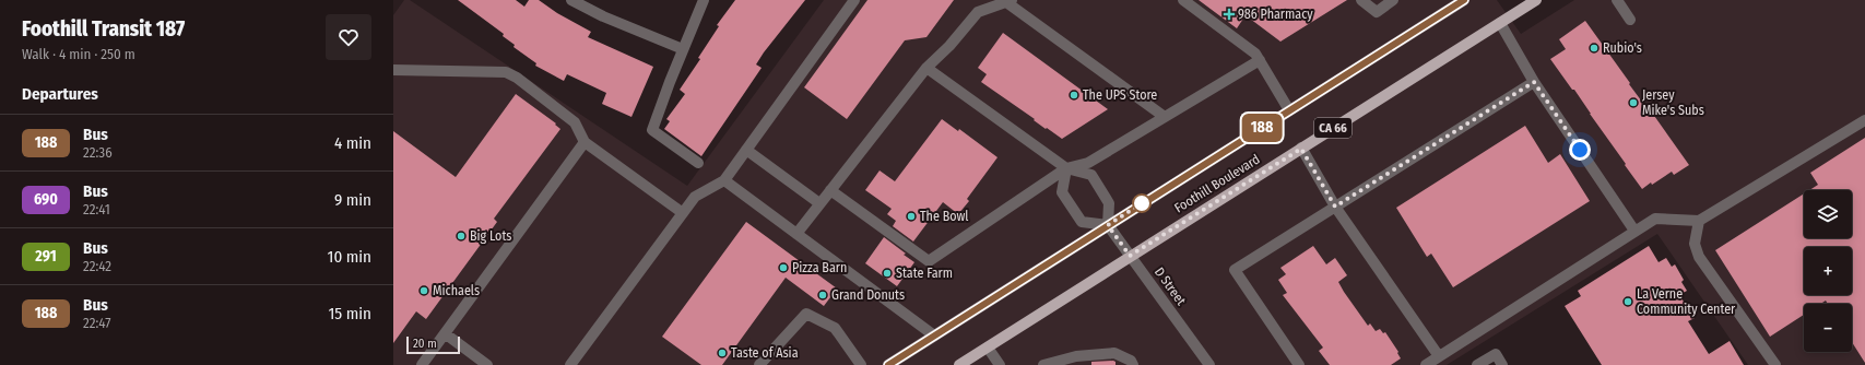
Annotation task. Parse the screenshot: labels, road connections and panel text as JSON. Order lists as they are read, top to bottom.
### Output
{
  "streets": {
    "main road": ["CA 66", "Foothill Boulevard"],
    "street": ["D Street"]
  },
  "crossings": [
    ["Foothill Boulevard", "D Street"]
  ],
  "places": {
    "health": ["986 Pharmacy"],
    "other": [
      "Rubio's",
      "The UPS Store",
      "Jersey Mike's Subs",
      "The Bowl",
      "Big Lots",
      "Pizza Barn",
      "State Farm",
      "Michaels",
      "Grand Donuts",
      "La Verne Community Center",
      "Taste of Asia"
    ]
  },
  "lines": ["bus line 188"],
  "scale_bar": "20 m",
  "page": {
    "heading": [
      ["Foothill Transit 187", "Walk · 4 min · 250 m"],
      "Departures"
    ],
    "on_map": "188",
    "list": [
      {
        "mark": "188",
        "name": "Bus",
        "note": "22:36",
        "value": "4 min"
      },
      {
        "mark": "690",
        "name": "Bus",
        "note": "22:41",
        "value": "9 min"
      },
      {
        "mark": "291",
        "name": "Bus",
        "note": "22:42",
        "value": "10 min"
      },
      {
        "mark": "188",
        "name": "Bus",
        "note": "22:47",
        "value": "15 min"
      }
    ],
    "map_buttons": ["+", "−"],
    "scale": "20 m"
  }
}
